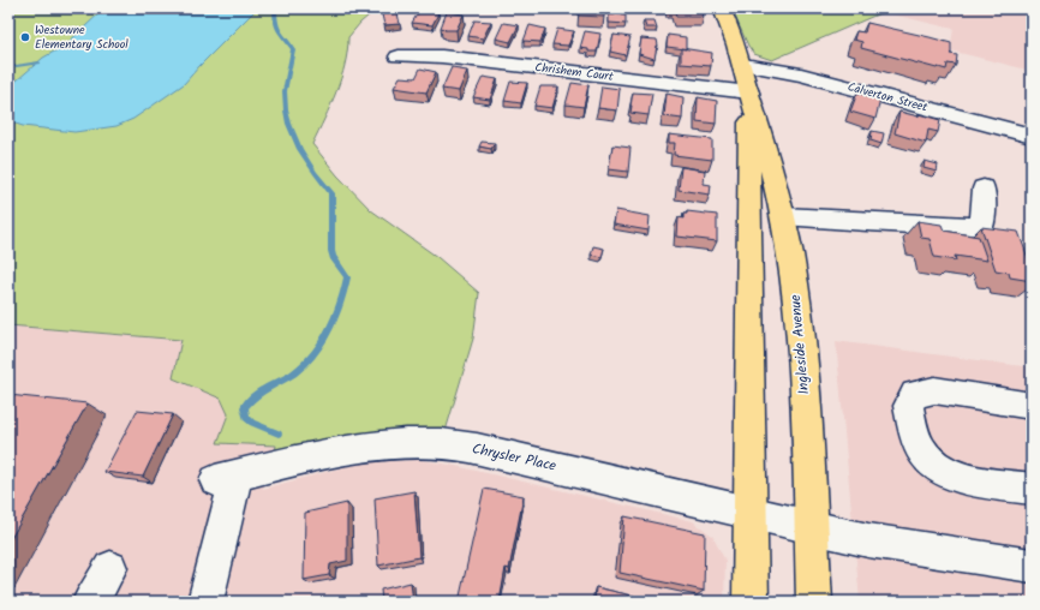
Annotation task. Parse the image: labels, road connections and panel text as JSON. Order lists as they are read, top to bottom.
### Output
{
  "streets": {
    "main road": ["Ingleside Avenue"],
    "street": ["Chrishem Court", "Calverton Street", "Chrysler Place"]
  },
  "crossings": [
    ["Chrishem Court", "Ingleside Avenue"],
    ["Calverton Street", "Ingleside Avenue"],
    ["Ingleside Avenue", "Chrysler Place"]
  ],
  "places": ["Westowne Elementary School"]
}
